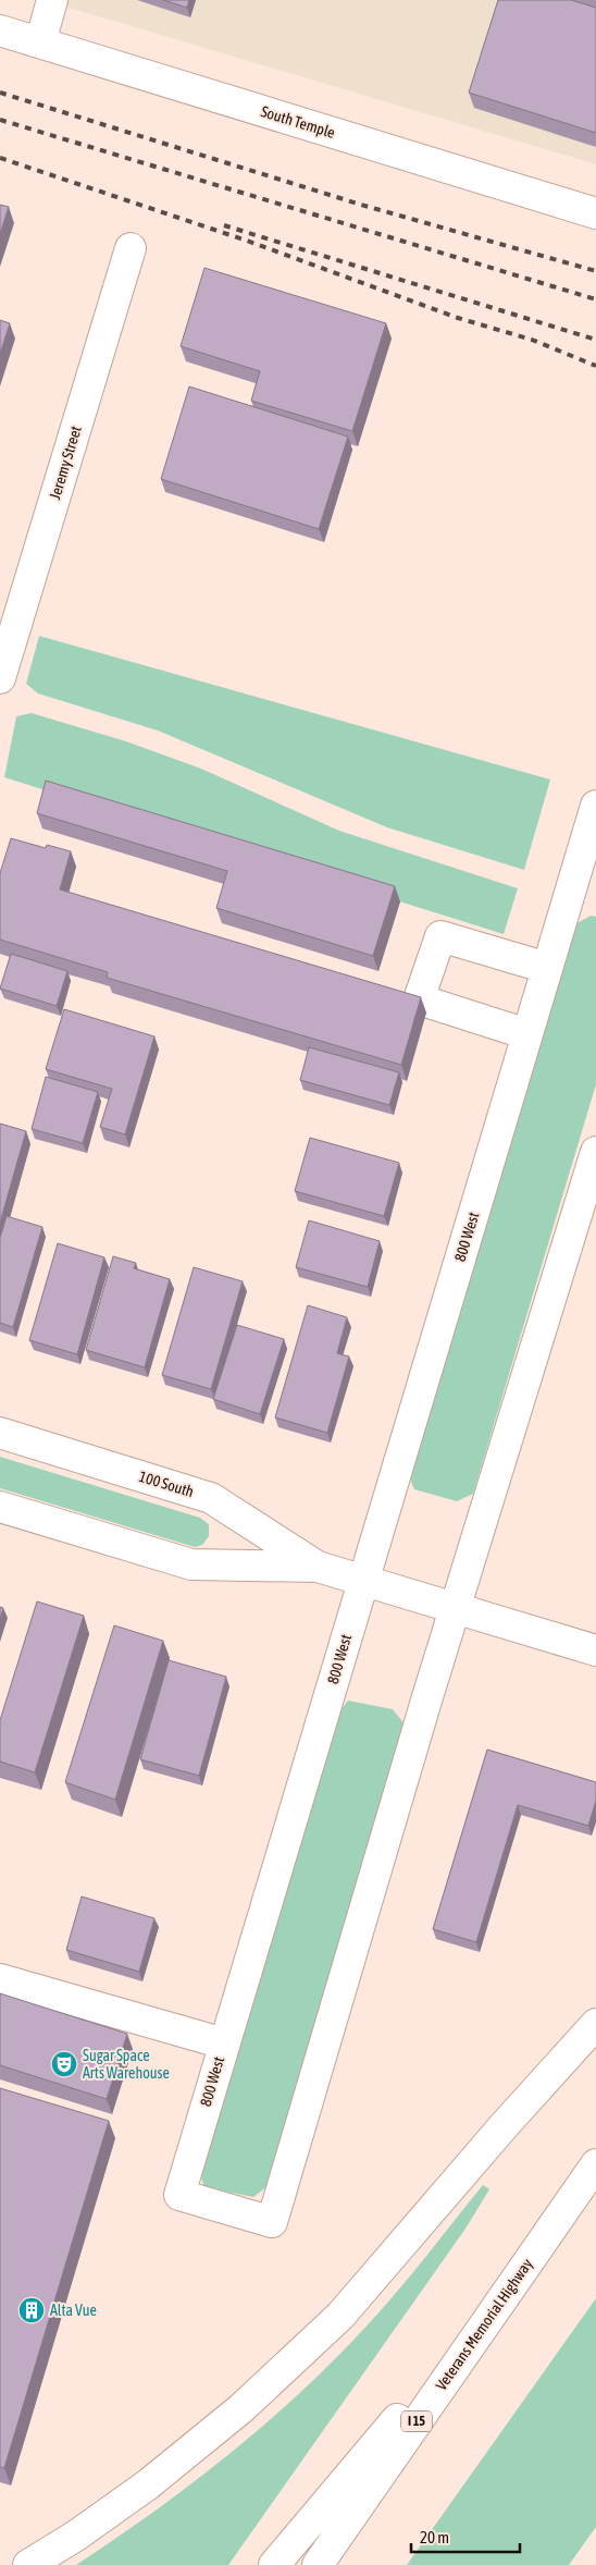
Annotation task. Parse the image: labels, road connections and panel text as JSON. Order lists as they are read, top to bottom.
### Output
{
  "streets": {
    "main road": [
      "South Temple",
      "Jeremy Street",
      "800 West",
      "100 South",
      "Veterans Memorial Highway",
      "I 15"
    ]
  },
  "crossings": [
    ["800 West", "100 South"]
  ],
  "places": {
    "theatre": ["Sugar Space Arts Warehouse"],
    "building": ["Alta Vue"]
  },
  "scale_bar": "20 m"
}
